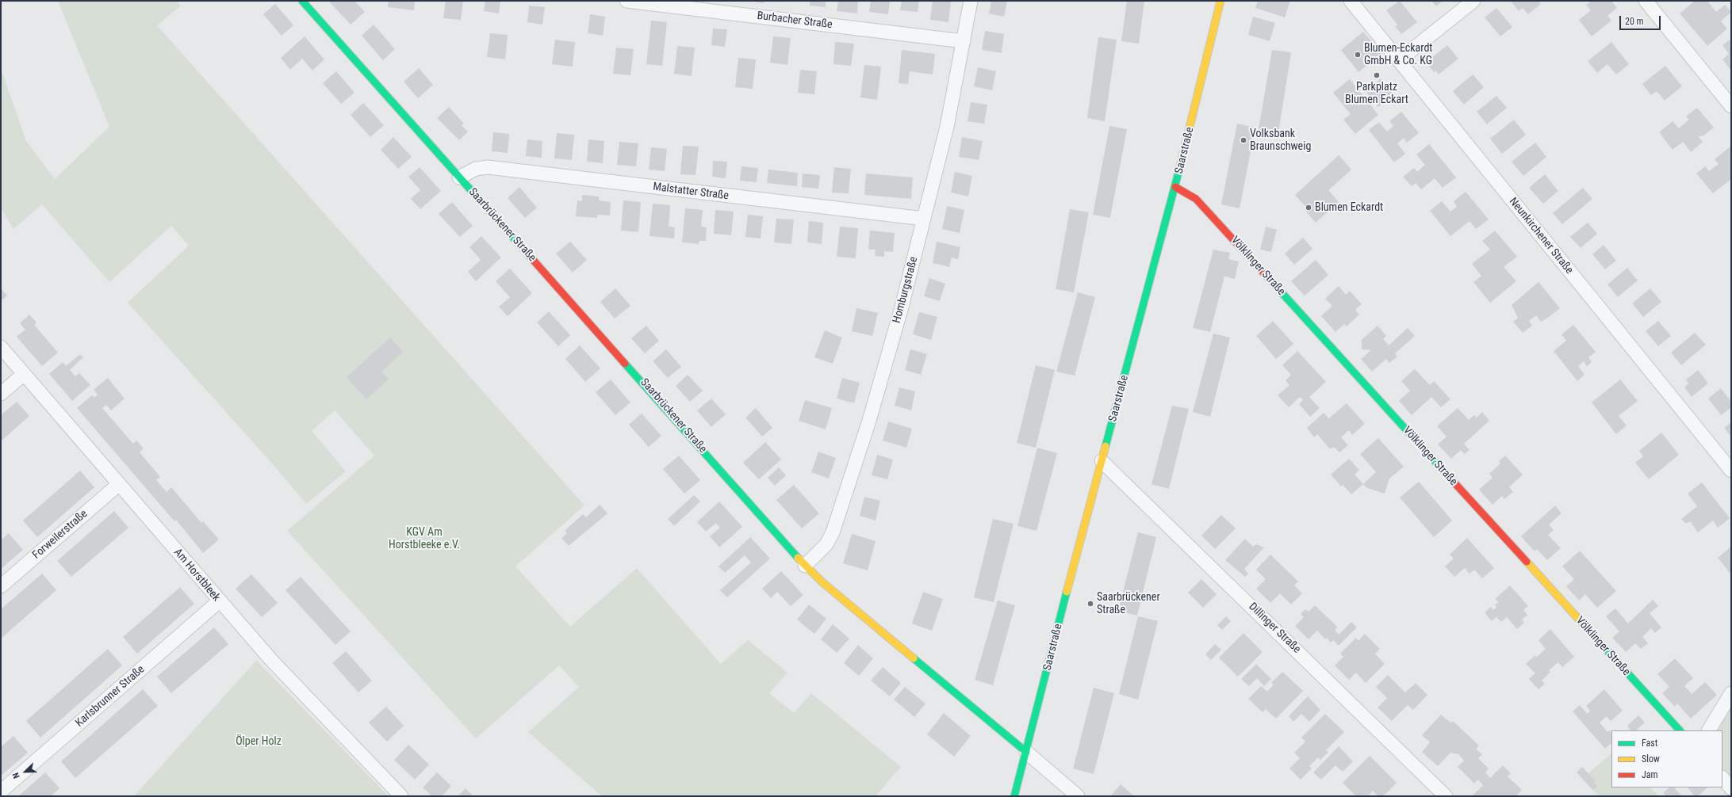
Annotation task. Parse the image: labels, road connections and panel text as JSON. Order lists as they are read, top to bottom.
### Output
{
  "streets": {
    "street": [
      "Burbacher Straße",
      "Saarstraße",
      "Malstatter Straße",
      "Saarbrückener Straße",
      "Neunkirchener Straße",
      "Völklinger Straße",
      "Homburgstraße",
      "Forweilerstraße",
      "Am Horstbleek",
      "Dillinger Straße",
      "Karlsbrunner Straße"
    ]
  },
  "crossings": [
    ["Burbacher Straße", "Homburgstraße"],
    ["Saarstraße", "Saarbrückener Straße"],
    ["Saarstraße", "Völklinger Straße"],
    ["Saarstraße", "Dillinger Straße"],
    ["Malstatter Straße", "Saarbrückener Straße"],
    ["Malstatter Straße", "Homburgstraße"],
    ["Saarbrückener Straße", "Homburgstraße"],
    ["Forweilerstraße", "Am Horstbleek"],
    ["Am Horstbleek", "Karlsbrunner Straße"]
  ],
  "parks": ["KGV Am Horstbleeke e.V.", "Ölper Holz"],
  "places": [
    "Blumen-Eckardt GmbH & Co. KG",
    "Parkplatz Blumen Eckart",
    "Volksbank Braunschweig",
    "Blumen Eckardt",
    "Saarbrückener Straße"
  ],
  "legend": ["Fast", "Slow", "Jam"],
  "scale_bar": "20 m",
  "north": "bottom left"
}
